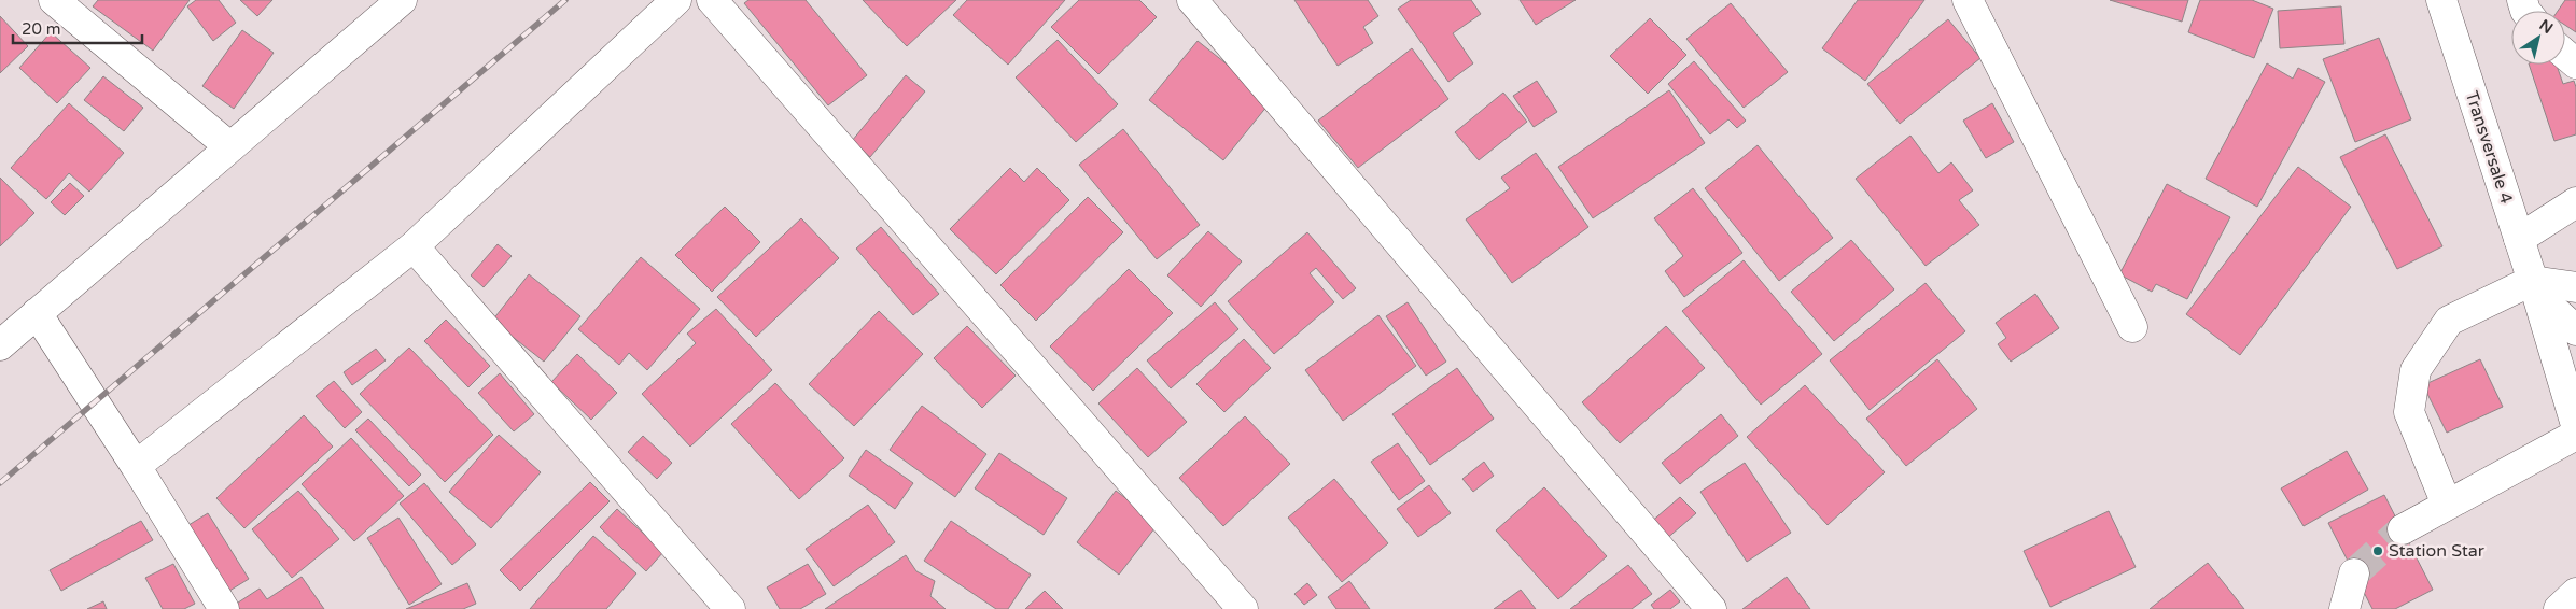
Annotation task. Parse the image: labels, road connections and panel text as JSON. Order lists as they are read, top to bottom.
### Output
{
  "streets": {
    "street": ["Transversale 4"]
  },
  "places": ["Station Star"],
  "scale_bar": "20 m",
  "north": "top right"
}
